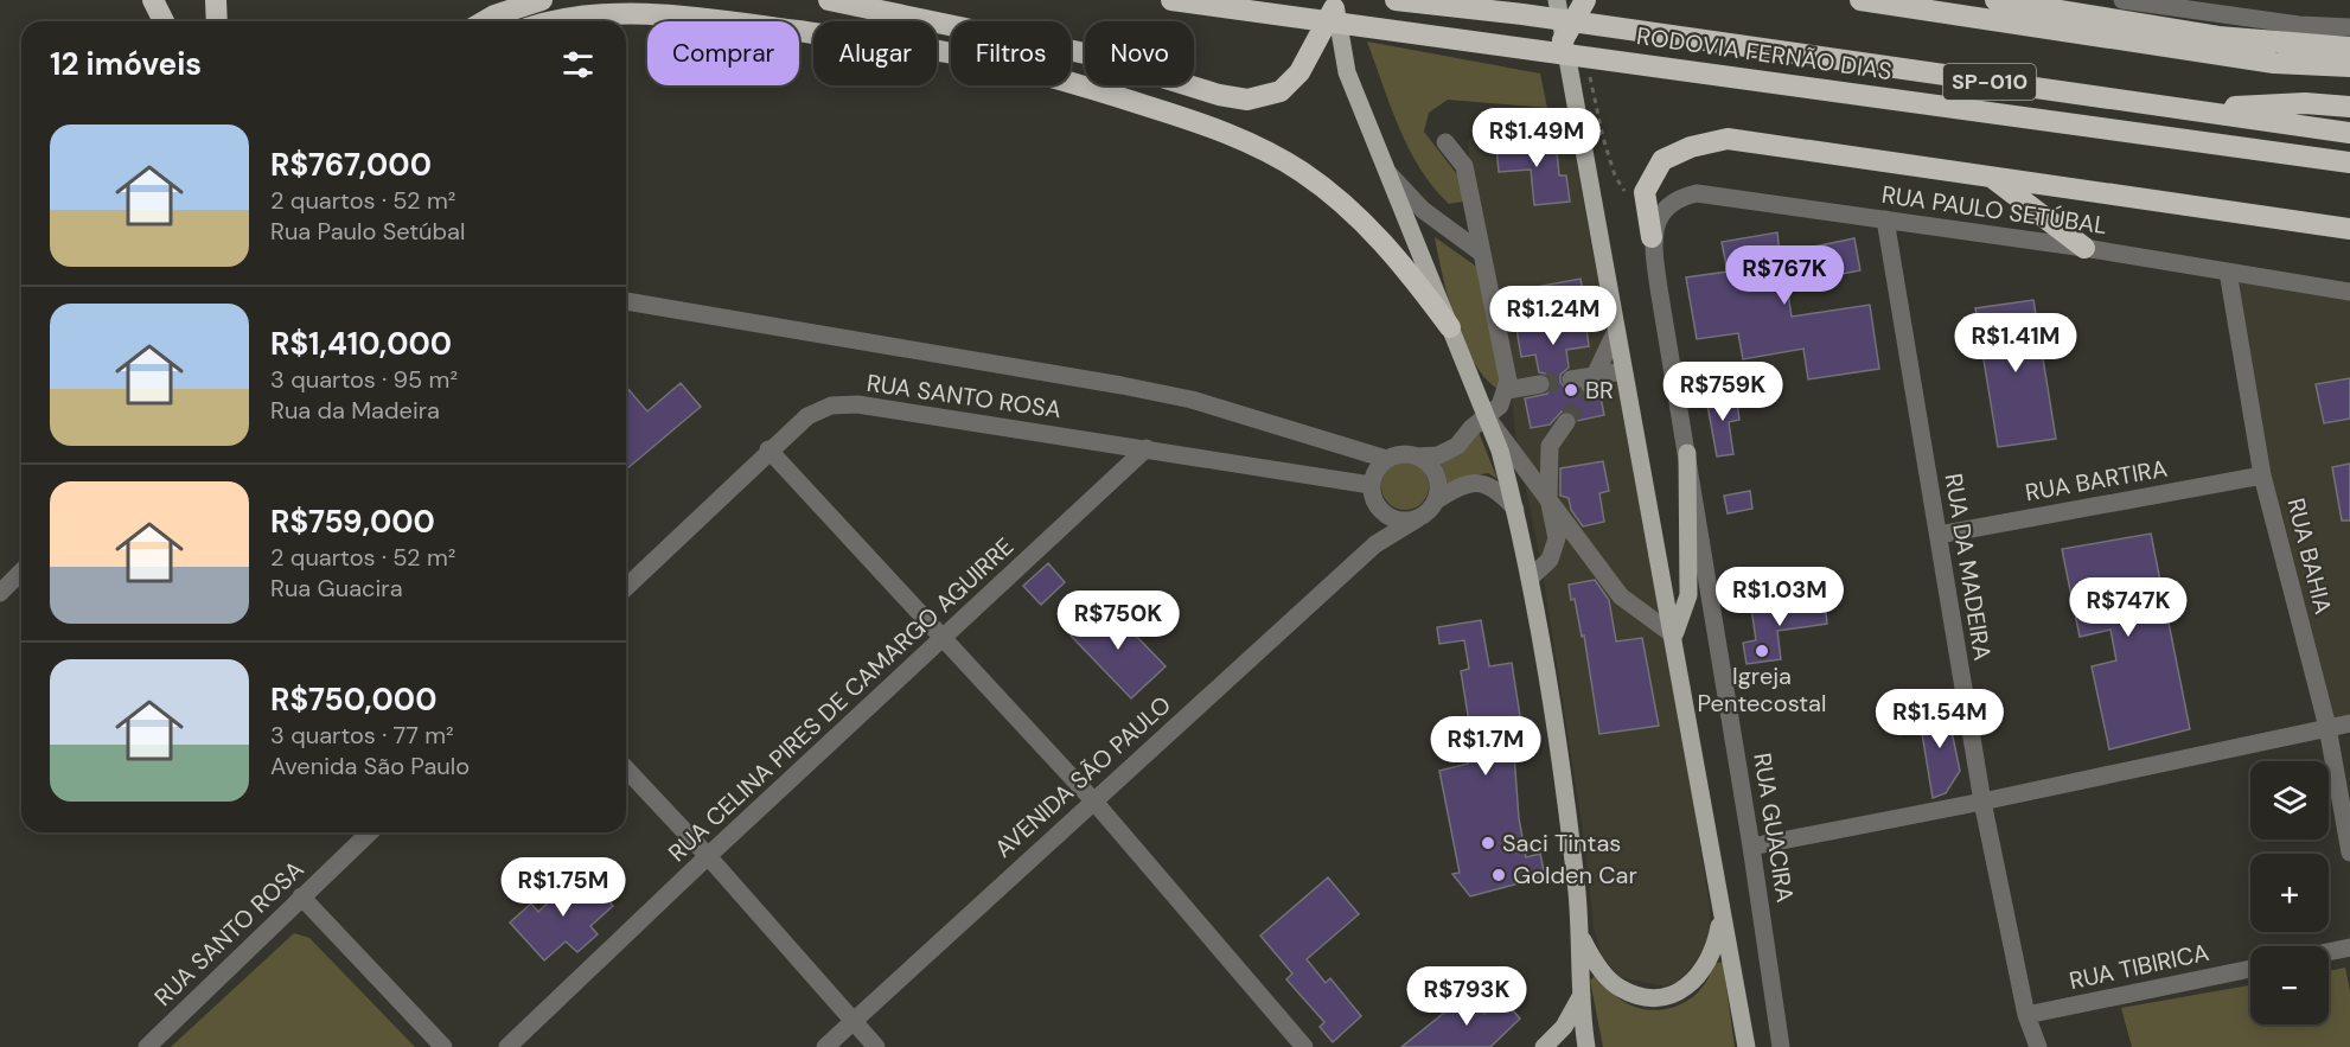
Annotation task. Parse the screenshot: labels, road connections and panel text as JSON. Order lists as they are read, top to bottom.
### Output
{
  "streets": {
    "highway": ["RODOVIA FERNÃO DIAS", "SP-010"],
    "street": [
      "RUA PAULO SETÚBAL",
      "RUA SANTO ROSA",
      "RUA BARTIRA",
      "RUA BAHIA",
      "RUA DA MADEIRA",
      "RUA CELINA PIRES DE CAMARGO AGUIRRE",
      "AVENIDA SÃO PAULO",
      "RUA GUACIRA",
      "RUA TIBIRICA"
    ]
  },
  "crossings": [
    ["RUA PAULO SETÚBAL", "RUA BAHIA"],
    ["RUA PAULO SETÚBAL", "RUA DA MADEIRA"],
    ["RUA PAULO SETÚBAL", "RUA GUACIRA"],
    ["RUA SANTO ROSA", "RUA CELINA PIRES DE CAMARGO AGUIRRE"],
    ["RUA SANTO ROSA", "AVENIDA SÃO PAULO"],
    ["RUA BARTIRA", "RUA BAHIA"],
    ["RUA BARTIRA", "RUA DA MADEIRA"],
    ["RUA DA MADEIRA", "RUA TIBIRICA"]
  ],
  "places": [
    "BR",
    "Igreja Pentecostal",
    "Saci Tintas",
    "Golden Car"
  ],
  "page": {
    "chip": [
      "Comprar",
      "Alugar",
      "Filtros",
      "Novo"
    ],
    "heading": "12 imóveis",
    "list": [
      {
        "name": "R$767,000",
        "note": "2 quartos · 52 m² · Rua Paulo Setúbal"
      },
      {
        "name": "R$1,410,000",
        "note": "3 quartos · 95 m² · Rua da Madeira"
      },
      {
        "name": "R$759,000",
        "note": "2 quartos · 52 m² · Rua Guacira"
      },
      {
        "name": "R$750,000",
        "note": "3 quartos · 77 m² · Avenida São Paulo"
      }
    ],
    "price": [
      "R$1.49M",
      "R$767K",
      "R$1.24M",
      "R$1.41M",
      "R$759K",
      "R$1.03M",
      "R$747K",
      "R$750K",
      "R$1.54M",
      "R$1.7M",
      "R$1.75M",
      "R$793K"
    ],
    "map_buttons": ["+", "−"]
  }
}
